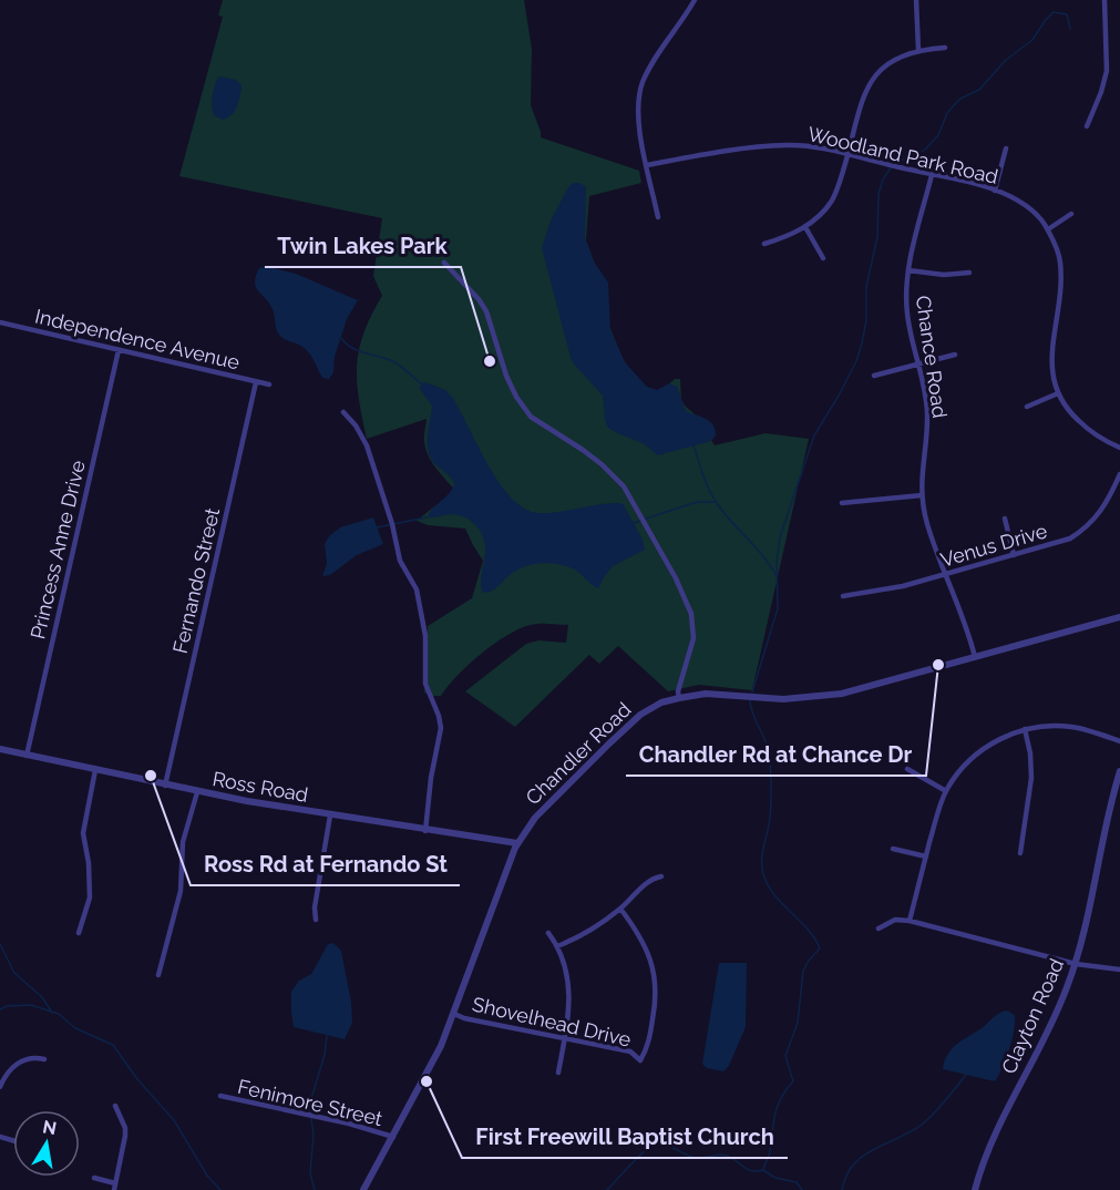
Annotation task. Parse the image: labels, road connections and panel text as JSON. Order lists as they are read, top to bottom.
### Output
{
  "streets": {
    "street": [
      "Woodland Park Road",
      "Independence Avenue",
      "Chance Road",
      "Venus Drive",
      "Princess Anne Drive",
      "Fernando Street",
      "Chandler Road",
      "Ross Road",
      "Clayton Road",
      "Shovelhead Drive",
      "Fenimore Street"
    ]
  },
  "crossings": [
    ["Woodland Park Road", "Chance Road"],
    ["Independence Avenue", "Princess Anne Drive"],
    ["Independence Avenue", "Fernando Street"],
    ["Chance Road", "Venus Drive"],
    ["Chance Road", "Chandler Road"],
    ["Princess Anne Drive", "Ross Road"],
    ["Fernando Street", "Ross Road"],
    ["Chandler Road", "Ross Road"],
    ["Chandler Road", "Shovelhead Drive"],
    ["Chandler Road", "Fenimore Street"]
  ],
  "places": [
    "Twin Lakes Park",
    "Chandler Rd at Chance Dr",
    "Ross Rd at Fernando St",
    "First Freewill Baptist Church"
  ],
  "north": "top"
}
